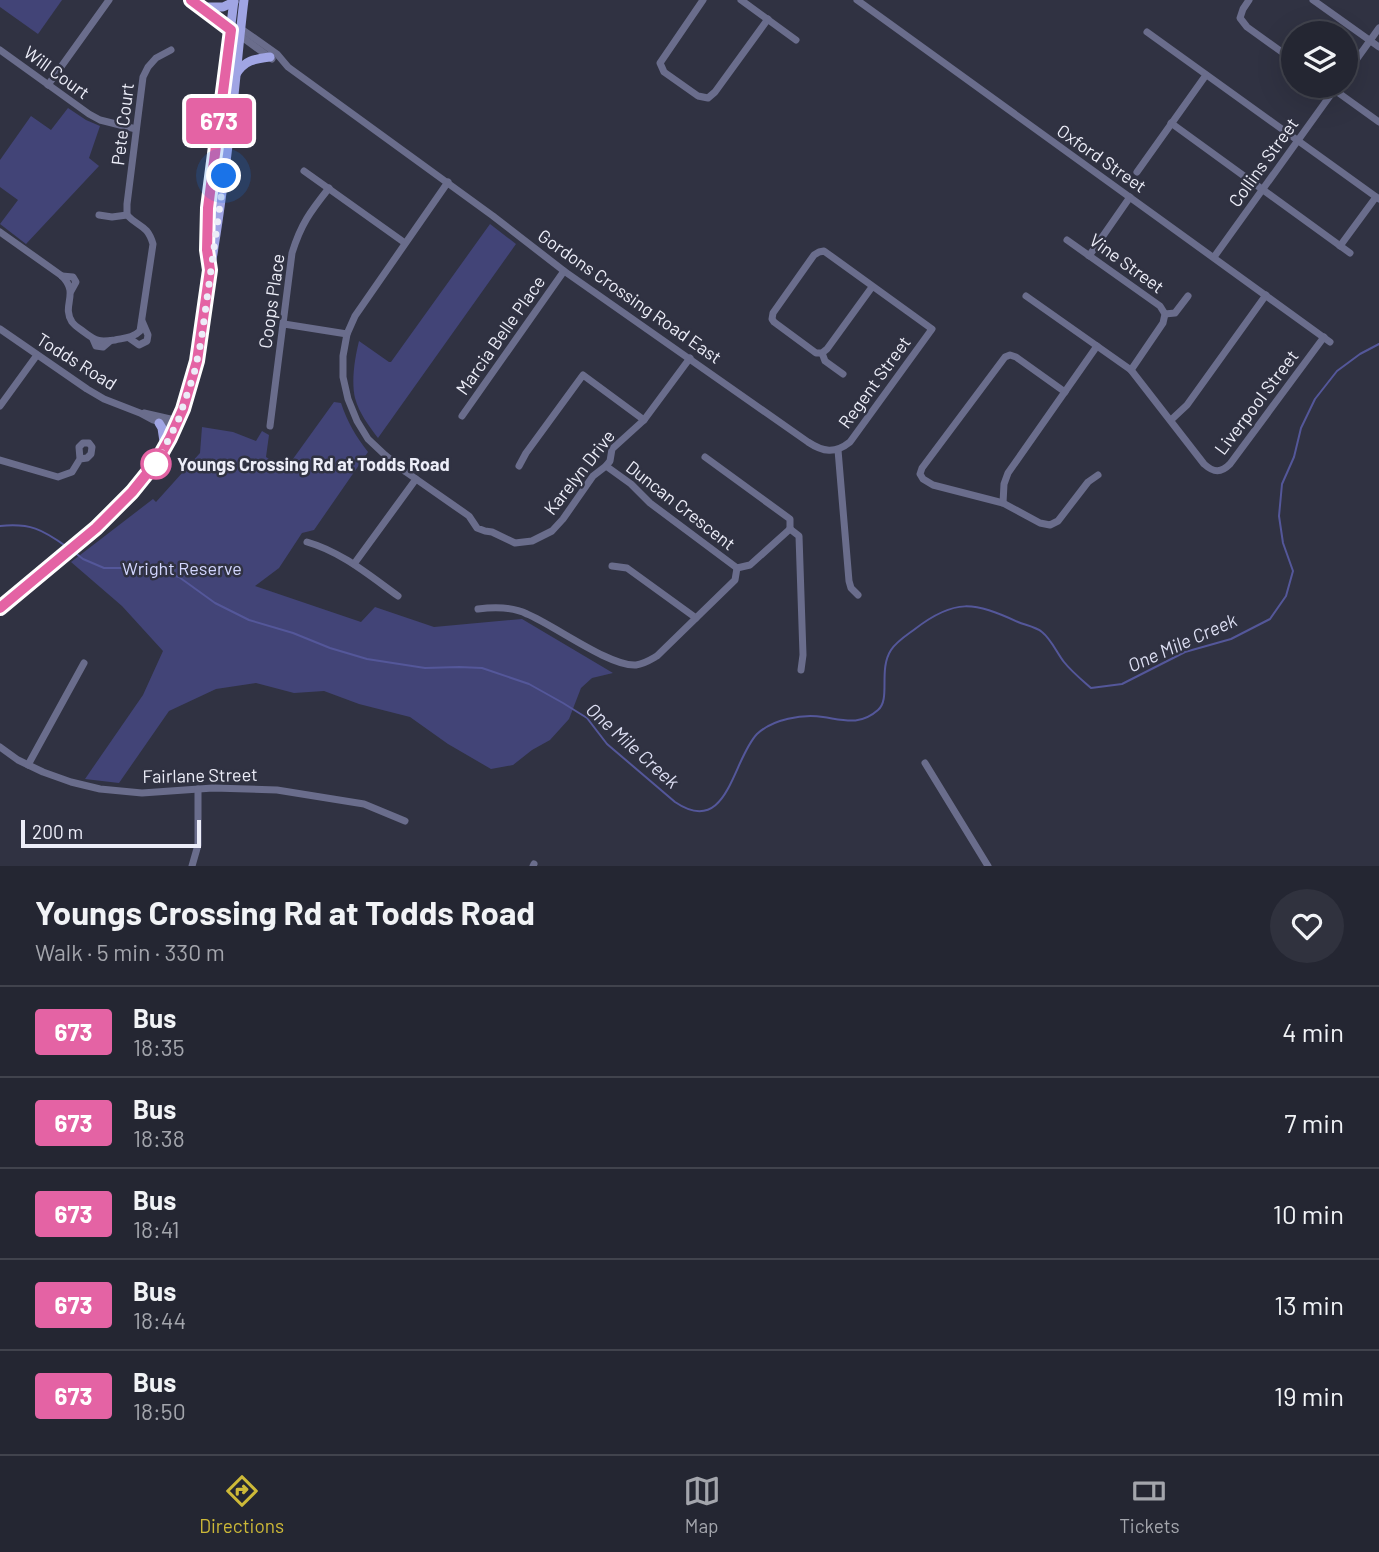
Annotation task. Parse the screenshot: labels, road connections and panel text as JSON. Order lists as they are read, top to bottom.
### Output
{
  "streets": {
    "street": [
      "Will Court",
      "Pete Court",
      "Oxford Street",
      "Collins Street",
      "Vine Street",
      "Gordons Crossing Road East",
      "Coops Place",
      "Marcia Belle Place",
      "Todds Road",
      "Regent Street",
      "Liverpool Street",
      "Karelyn Drive",
      "Duncan Crescent",
      "Fairlane Street"
    ]
  },
  "crossings": [
    ["Will Court", "Pete Court"],
    ["Oxford Street", "Collins Street"],
    ["Oxford Street", "Liverpool Street"],
    ["Vine Street", "Liverpool Street"],
    ["Gordons Crossing Road East", "Marcia Belle Place"],
    ["Gordons Crossing Road East", "Regent Street"],
    ["Gordons Crossing Road East", "Karelyn Drive"],
    ["Karelyn Drive", "Duncan Crescent"]
  ],
  "water": ["One Mile Creek"],
  "parks": ["Wright Reserve"],
  "places": ["Youngs Crossing Rd at Todds Road"],
  "lines": ["bus line 673"],
  "scale_bar": "200 m",
  "page": {
    "on_map": "673",
    "scale": "200 m",
    "heading": ["Youngs Crossing Rd at Todds Road", "Walk · 5 min · 330 m"],
    "list": [
      {
        "mark": "673",
        "name": "Bus",
        "note": "18:35",
        "value": "4 min"
      },
      {
        "mark": "673",
        "name": "Bus",
        "note": "18:38",
        "value": "7 min"
      },
      {
        "mark": "673",
        "name": "Bus",
        "note": "18:41",
        "value": "10 min"
      },
      {
        "mark": "673",
        "name": "Bus",
        "note": "18:44",
        "value": "13 min"
      },
      {
        "mark": "673",
        "name": "Bus",
        "note": "18:50",
        "value": "19 min"
      }
    ],
    "tabs": ["Directions", "Map", "Tickets"]
  }
}
